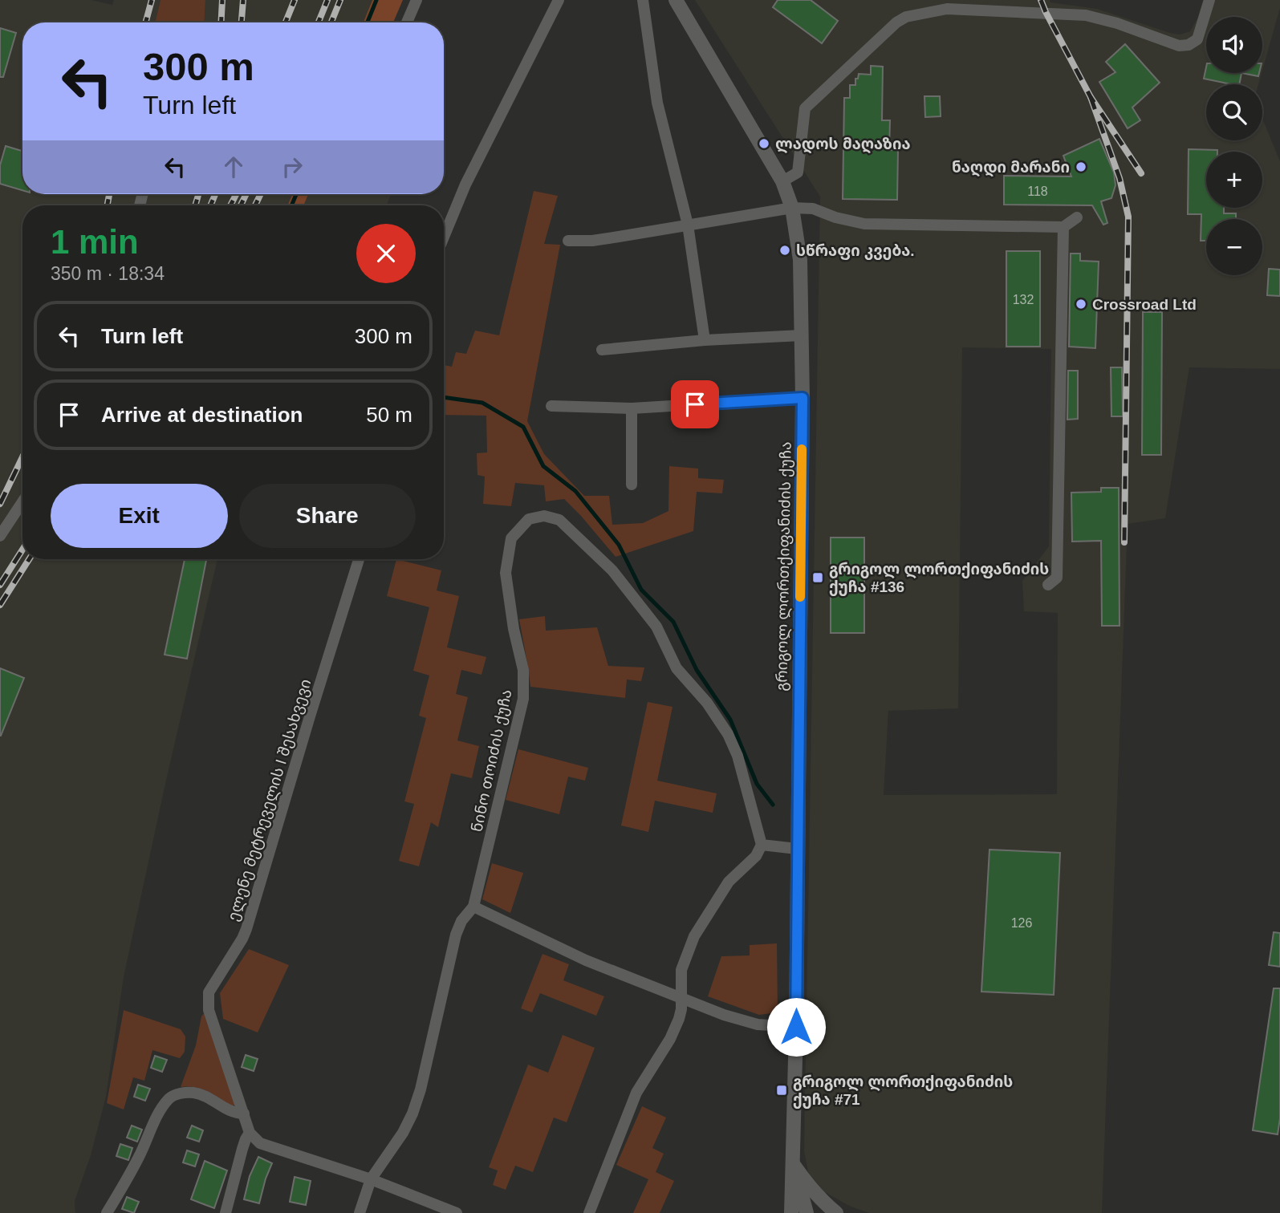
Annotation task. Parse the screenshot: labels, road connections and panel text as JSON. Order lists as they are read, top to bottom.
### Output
{
  "streets": {
    "street": ["გრიგოლ ლორთქიფანიძის ქუჩა", "ნინო თოიძის ქუჩა", "ელენე მეტრეველის I შესახვევი"]
  },
  "places": {
    "other": [
      "ლადოს მაღაზია",
      "ნაღდი მარანი",
      "სწრაფი კვება.",
      "Crossroad Ltd"
    ],
    "transit": ["გრიგოლ ლორთქიფანიძის ქუჩა #136", "გრიგოლ ლორთქიფანიძის ქუჩა #71"]
  },
  "house_numbers": ["118", "132", "126"],
  "page": {
    "map_buttons": ["+", "−"],
    "turn": ["300 m", "Turn left"],
    "heading": ["1 min", "350 m · 18:34"],
    "list": [
      {
        "name": "Turn left",
        "value": "300 m"
      },
      {
        "name": "Arrive at destination",
        "value": "50 m"
      }
    ],
    "buttons": ["Exit", "Share"]
  }
}
